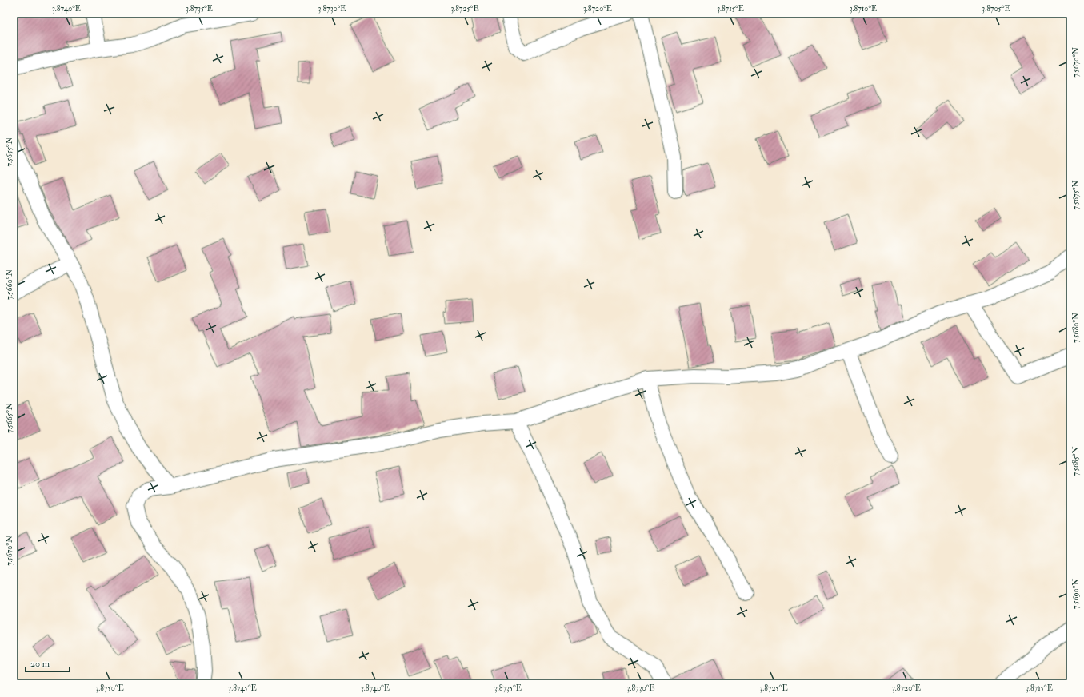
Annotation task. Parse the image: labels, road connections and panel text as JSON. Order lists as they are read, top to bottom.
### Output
{
  "scale_bar": "20 m",
  "coordinates": [
    "3.8740°E",
    "3.8735°E",
    "3.8730°E",
    "3.8725°E",
    "3.8720°E",
    "3.8715°E",
    "3.8710°E",
    "3.8705°E",
    "7.5670°N",
    "7.5655°N",
    "7.5675°N",
    "7.5660°N",
    "7.5680°N",
    "7.5665°N",
    "7.5685°N",
    "7.5690°N",
    "3.8750°E",
    "3.8745°E"
  ]
}
